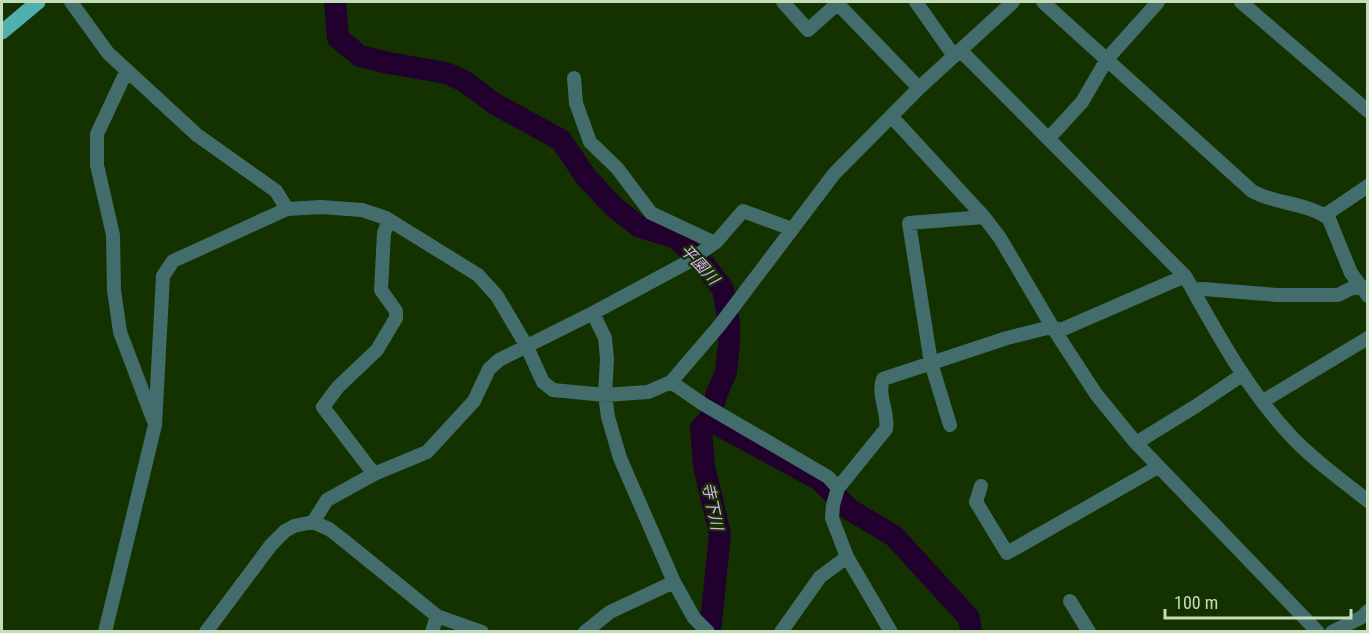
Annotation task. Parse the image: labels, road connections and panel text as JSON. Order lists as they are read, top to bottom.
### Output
{
  "water": ["平園川", "寺下川"],
  "scale_bar": "100 m"
}
